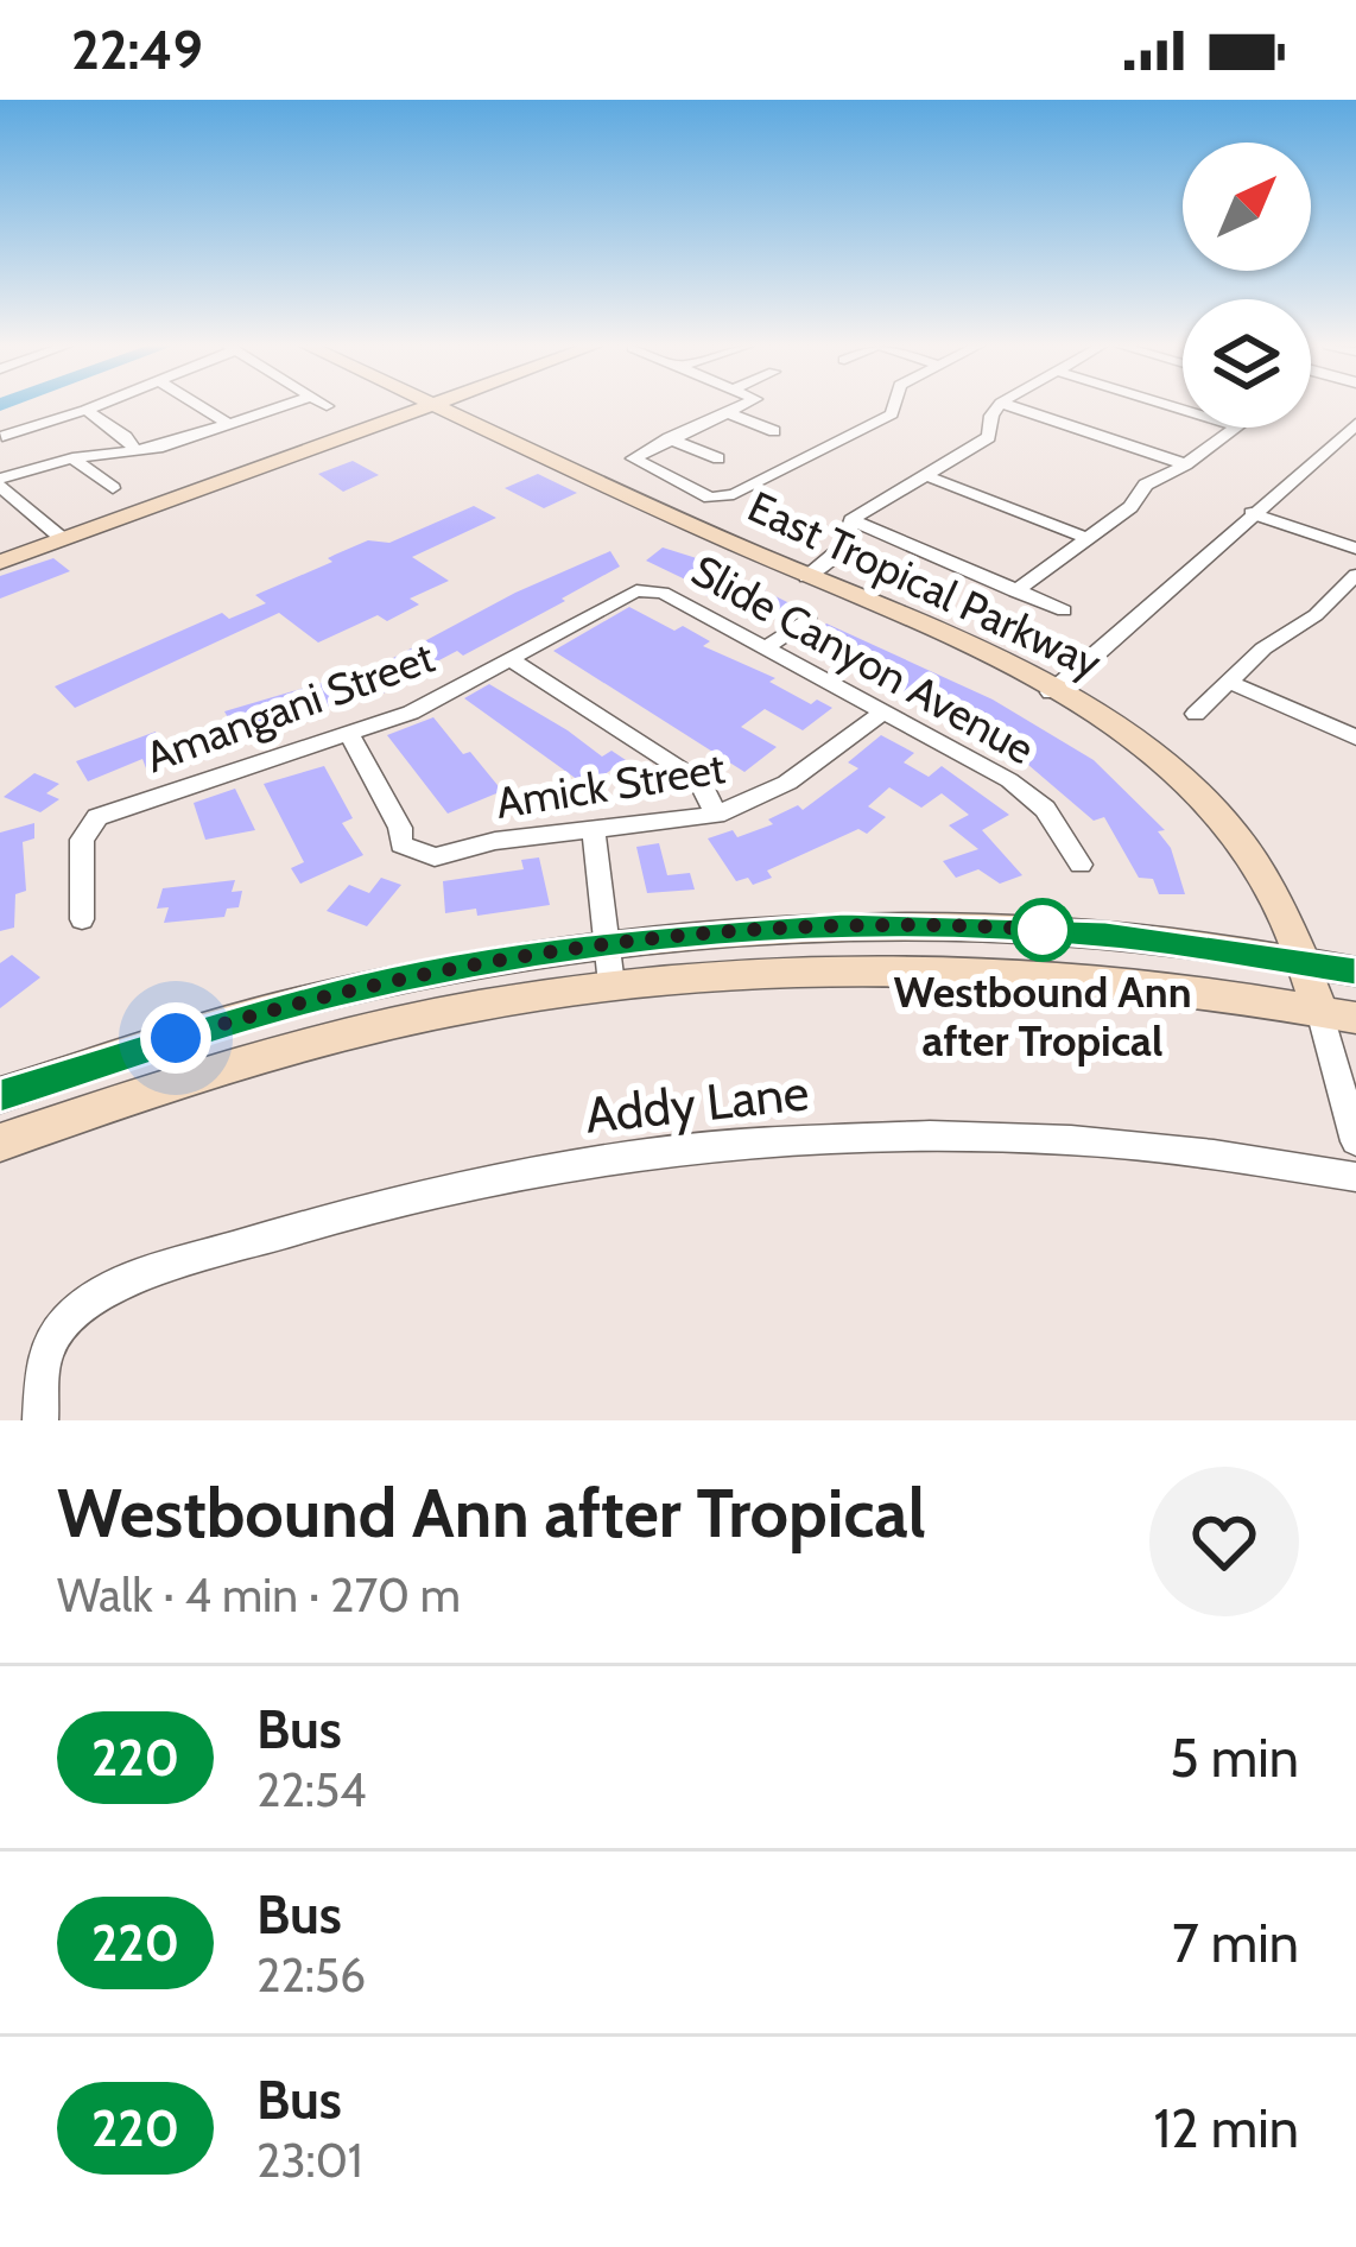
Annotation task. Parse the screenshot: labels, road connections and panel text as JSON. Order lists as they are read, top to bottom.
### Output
{
  "streets": {
    "main road": ["East Tropical Parkway"],
    "street": [
      "Slide Canyon Avenue",
      "Amangani Street",
      "Amick Street",
      "Addy Lane"
    ]
  },
  "crossings": [
    ["Slide Canyon Avenue", "Amangani Street"],
    ["Slide Canyon Avenue", "Amick Street"],
    ["Amangani Street", "Amick Street"]
  ],
  "places": ["Westbound Ann after Tropical"],
  "lines": ["bus line 220"],
  "north": "top right",
  "page": {
    "status": "22:49",
    "heading": ["Westbound Ann after Tropical", "Walk · 4 min · 270 m"],
    "list": [
      {
        "mark": "220",
        "name": "Bus",
        "note": "22:54",
        "value": "5 min"
      },
      {
        "mark": "220",
        "name": "Bus",
        "note": "22:56",
        "value": "7 min"
      },
      {
        "mark": "220",
        "name": "Bus",
        "note": "23:01",
        "value": "12 min"
      }
    ]
  }
}
